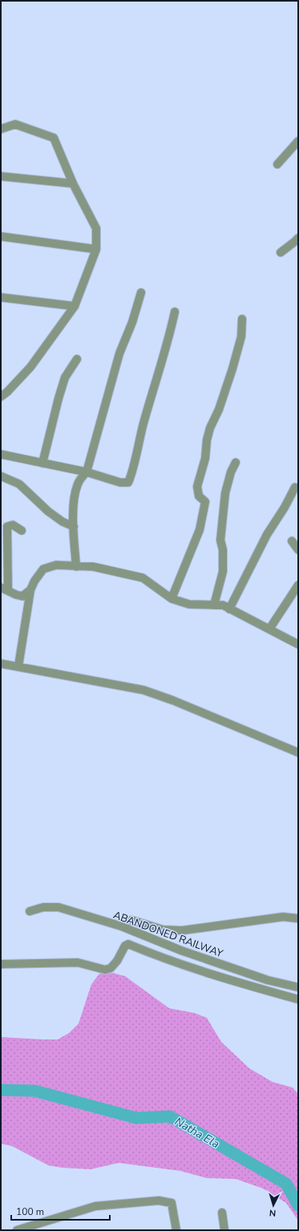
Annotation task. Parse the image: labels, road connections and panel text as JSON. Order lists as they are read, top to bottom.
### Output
{
  "streets": {
    "street": ["ABANDONED RAILWAY"]
  },
  "water": ["Natha Ela"],
  "scale_bar": "100 m",
  "north": "bottom"
}
